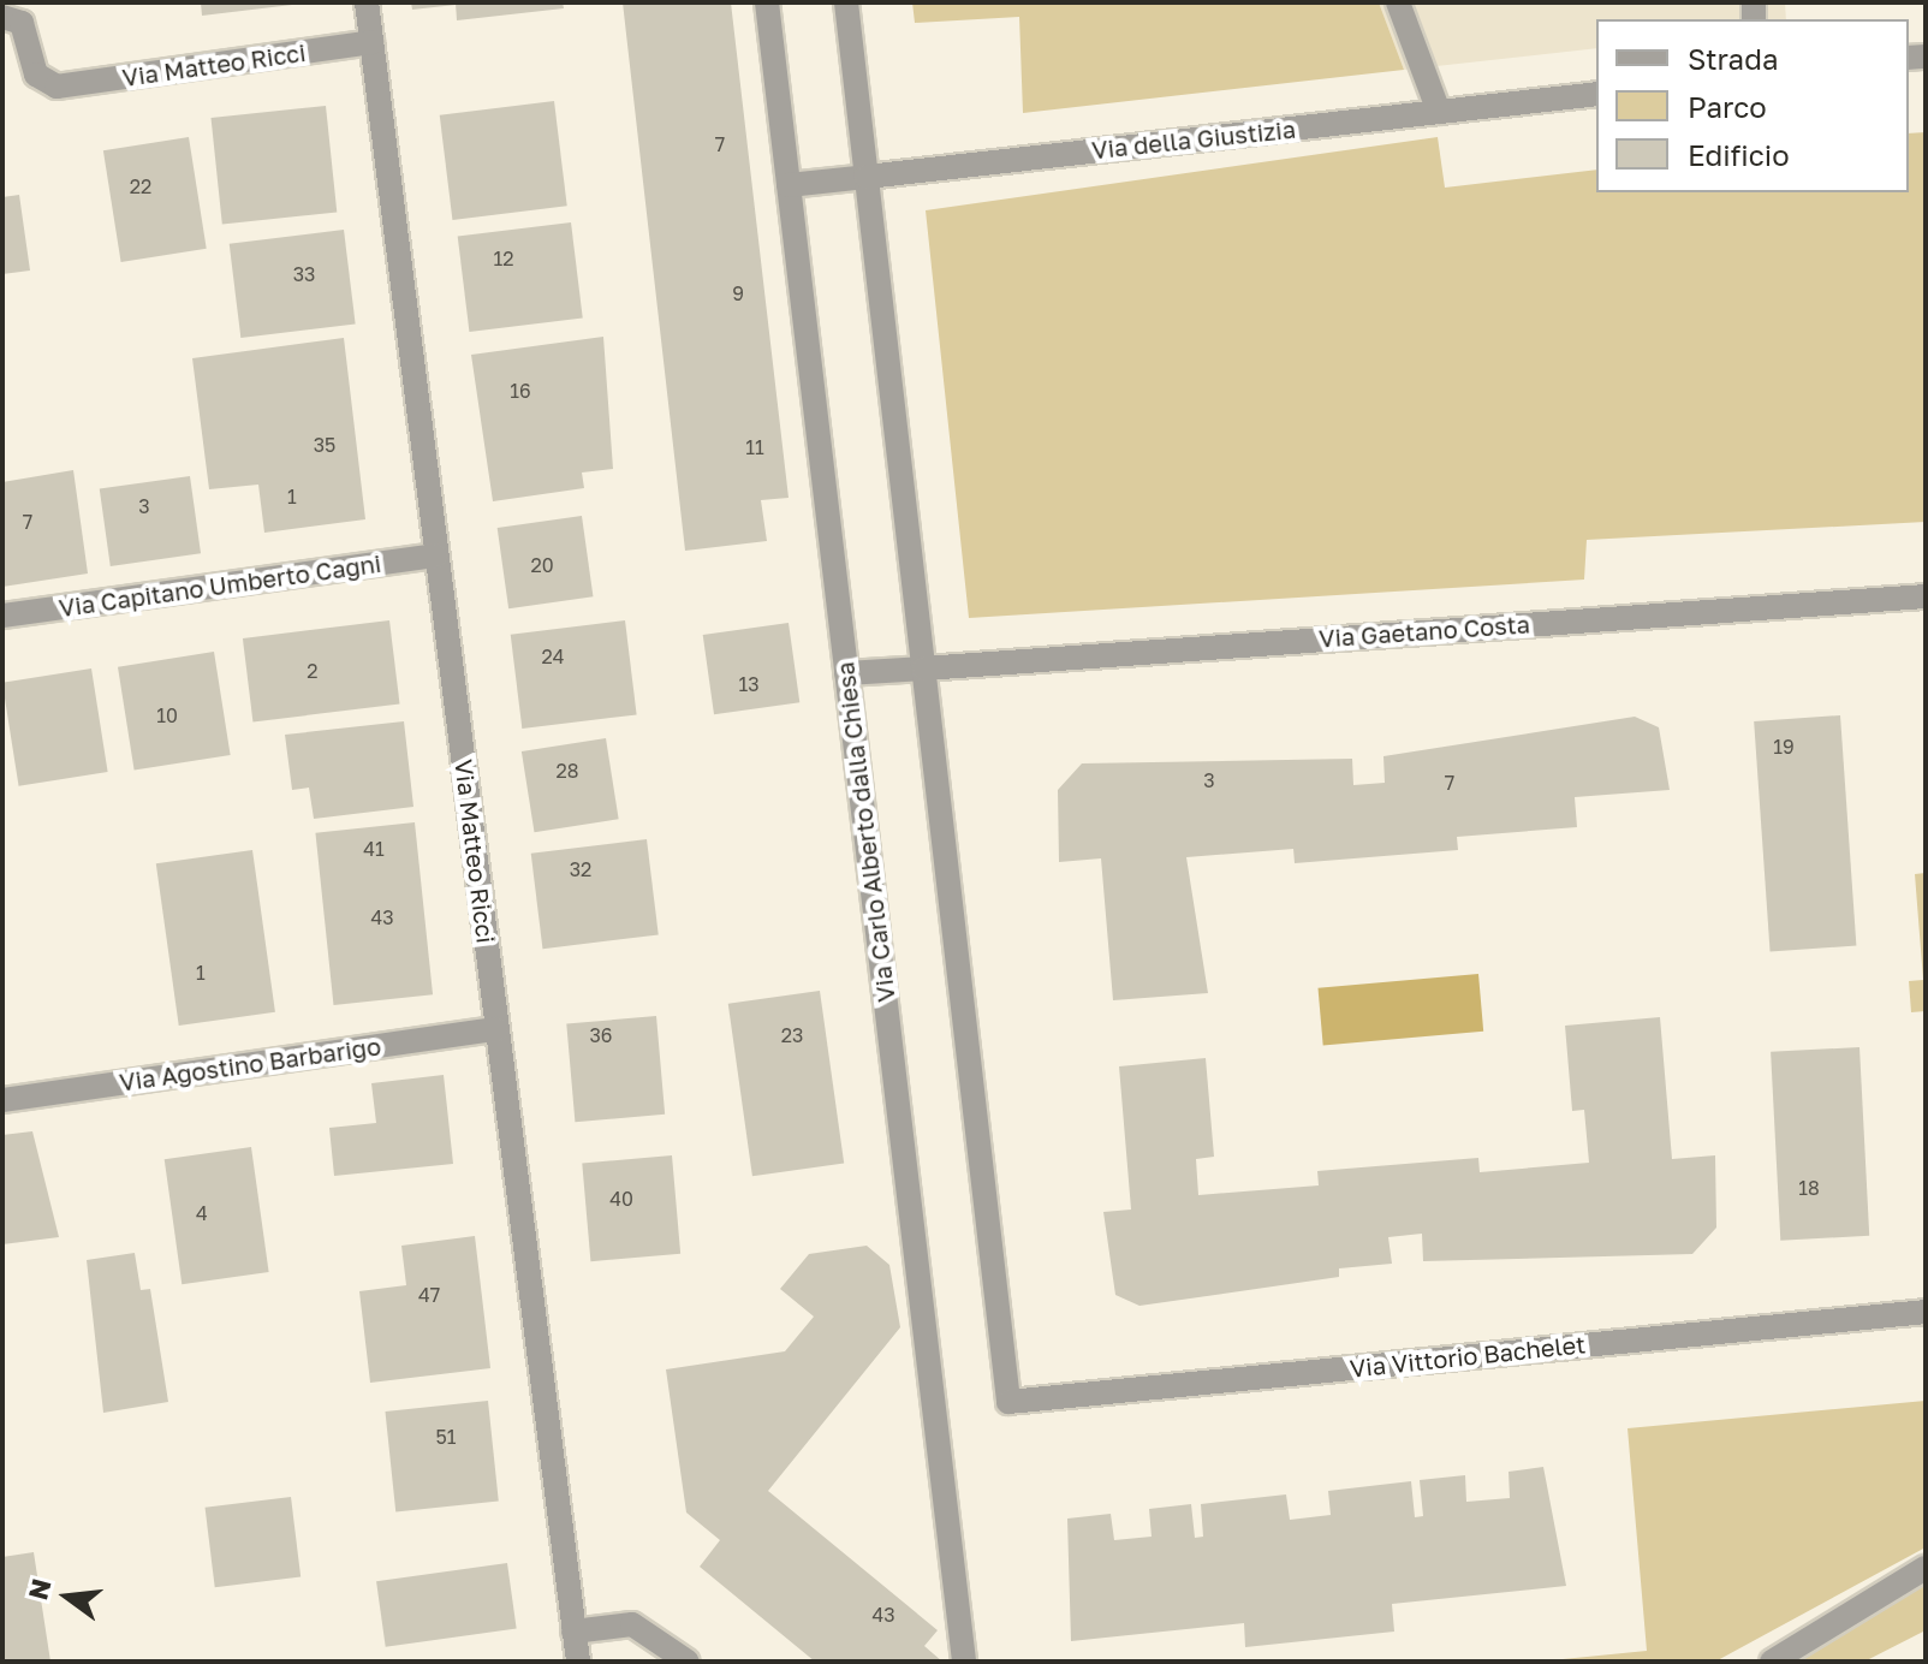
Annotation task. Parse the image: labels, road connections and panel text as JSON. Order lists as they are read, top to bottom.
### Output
{
  "streets": {
    "street": [
      "Via Matteo Ricci",
      "Via della Giustizia",
      "Via Capitano Umberto Cagni",
      "Via Gaetano Costa",
      "Via Carlo Alberto dalla Chiesa",
      "Via Agostino Barbarigo",
      "Via Vittorio Bachelet"
    ]
  },
  "crossings": [
    ["Via Matteo Ricci", "Via Capitano Umberto Cagni"],
    ["Via Matteo Ricci", "Via Agostino Barbarigo"],
    ["Via della Giustizia", "Via Carlo Alberto dalla Chiesa"],
    ["Via Gaetano Costa", "Via Carlo Alberto dalla Chiesa"],
    ["Via Gaetano Costa", "Via Vittorio Bachelet"]
  ],
  "house_numbers": [
    "7",
    "22",
    "12",
    "33",
    "9",
    "16",
    "35",
    "11",
    "1",
    "3",
    "7",
    "20",
    "24",
    "2",
    "13",
    "10",
    "19",
    "28",
    "3",
    "7",
    "41",
    "32",
    "43",
    "1",
    "36",
    "23",
    "18",
    "40",
    "4",
    "47",
    "51",
    "43"
  ],
  "legend": ["Strada", "Parco", "Edificio"],
  "north": "left"
}
